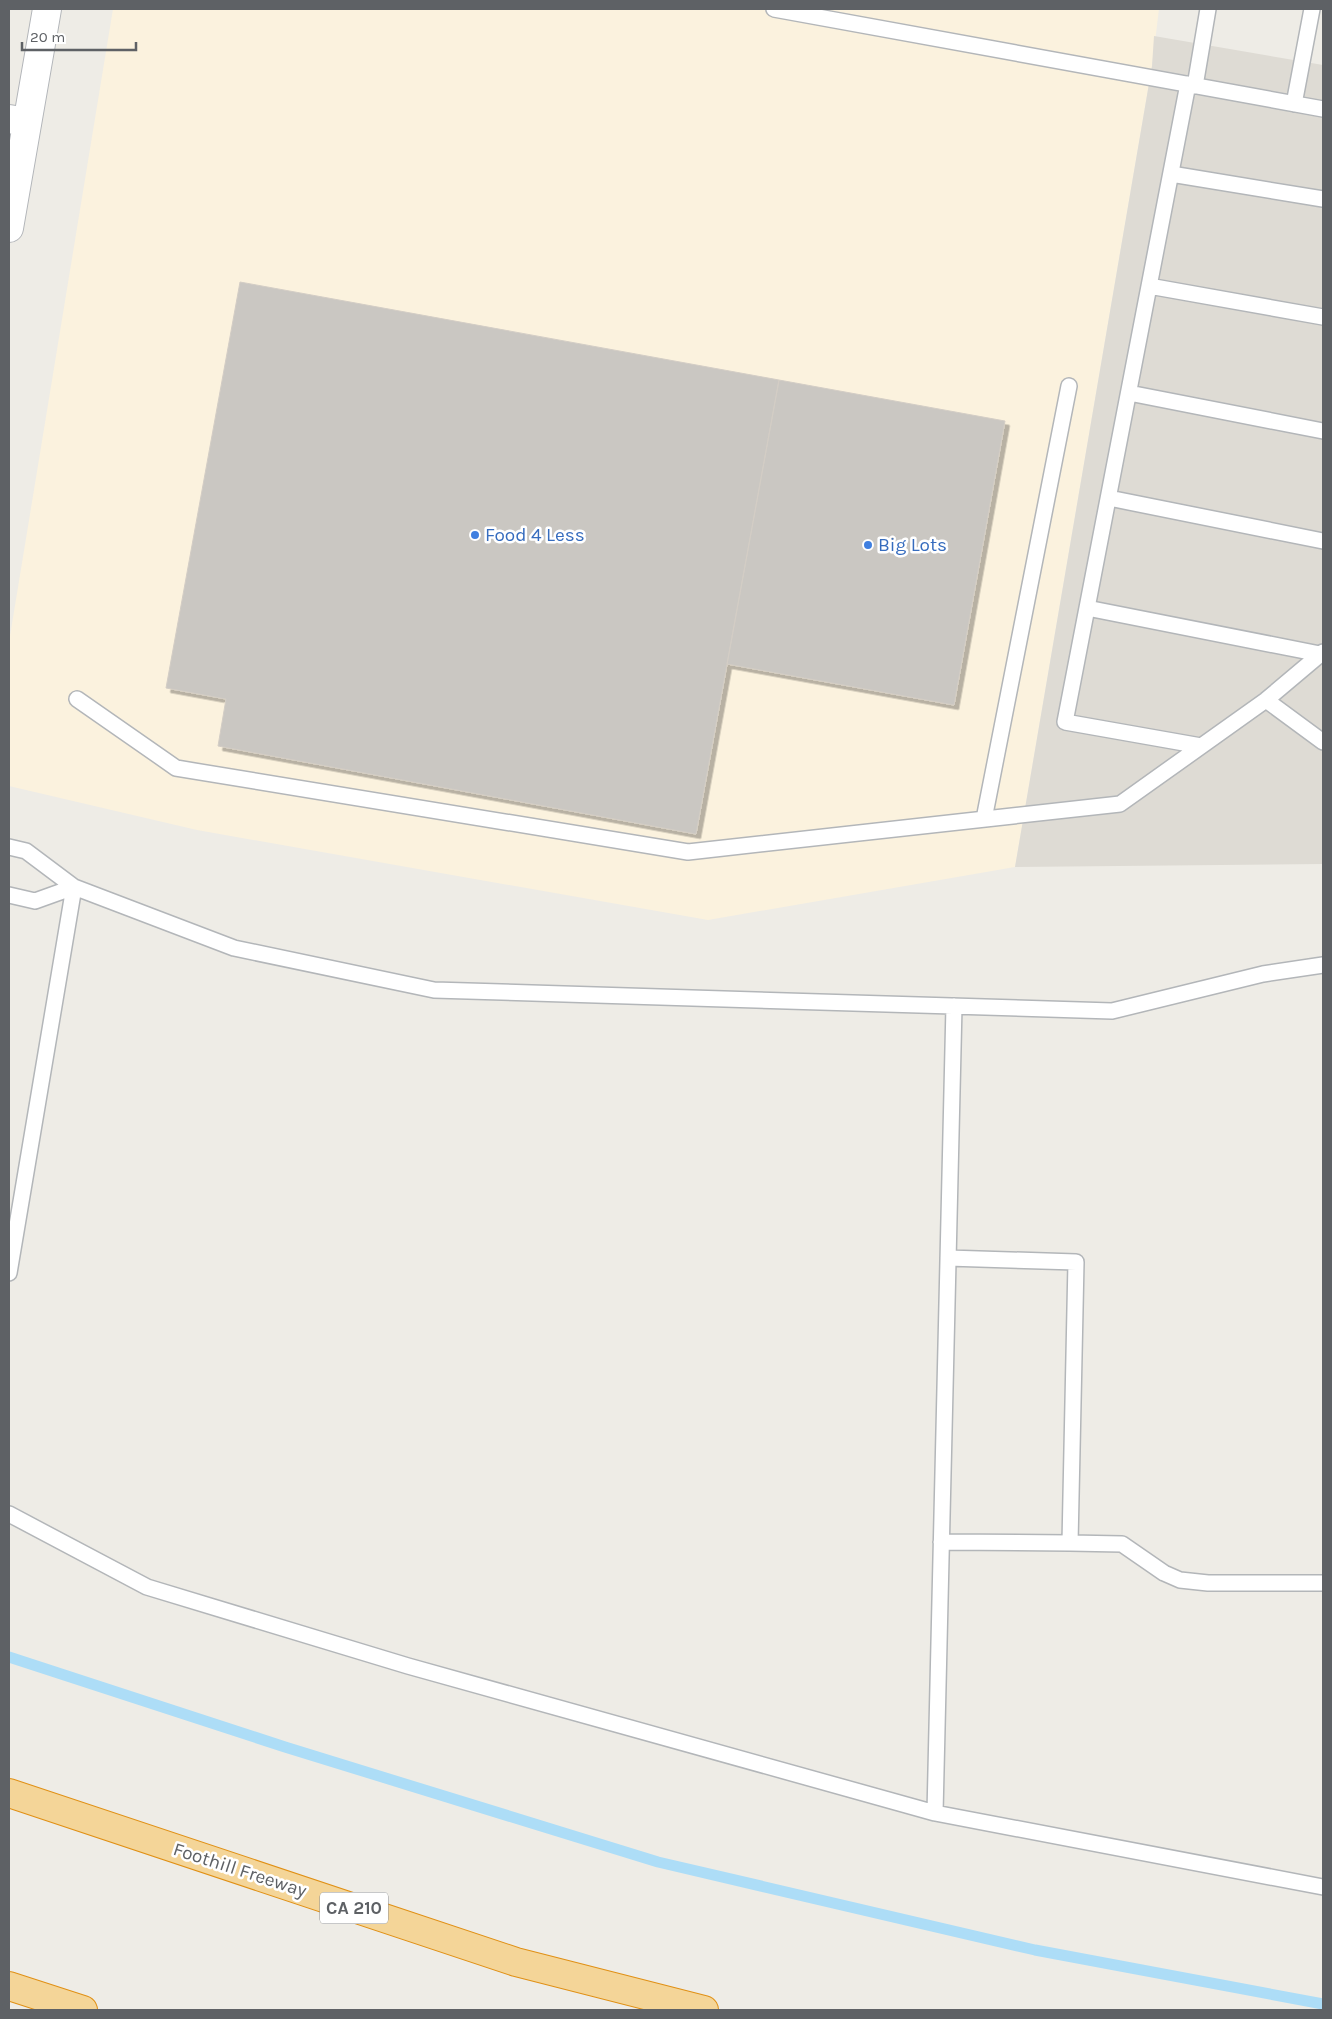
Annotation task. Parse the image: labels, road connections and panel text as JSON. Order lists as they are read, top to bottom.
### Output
{
  "streets": {
    "highway": ["Foothill Freeway", "CA 210"]
  },
  "places": ["Food 4 Less", "Big Lots"],
  "scale_bar": "20 m"
}
